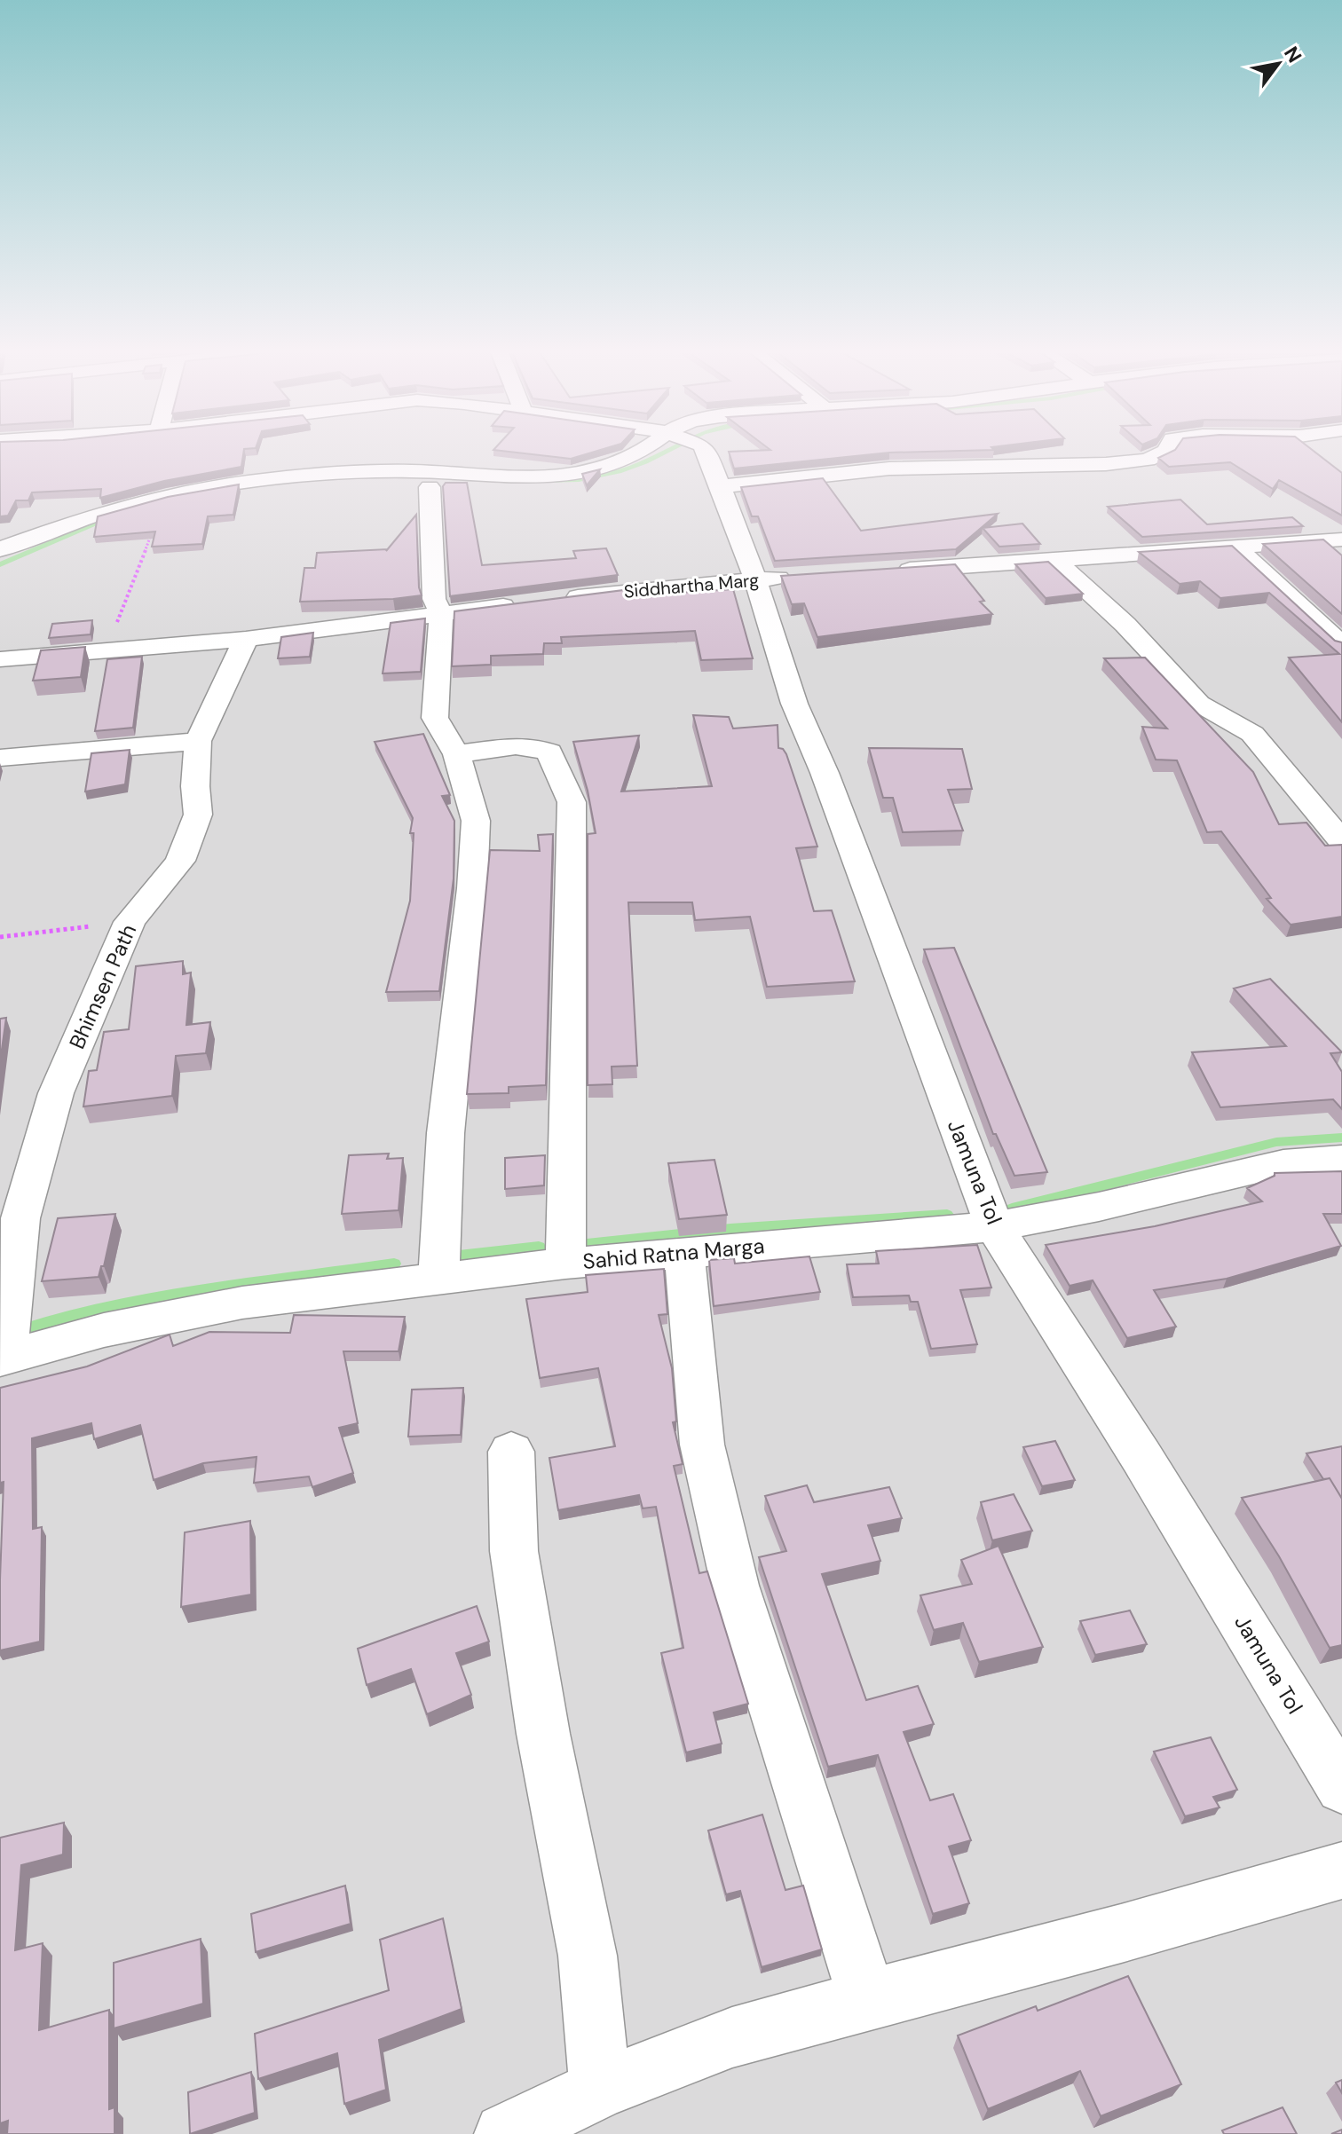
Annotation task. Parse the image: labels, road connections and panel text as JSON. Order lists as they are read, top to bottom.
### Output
{
  "streets": {
    "street": [
      "Siddhartha Marg",
      "Bhimsen Path",
      "Jamuna Tol",
      "Sahid Ratna Marga"
    ]
  },
  "crossings": [
    ["Siddhartha Marg", "Jamuna Tol"],
    ["Bhimsen Path", "Sahid Ratna Marga"],
    ["Jamuna Tol", "Sahid Ratna Marga"]
  ],
  "north": "top right"
}
